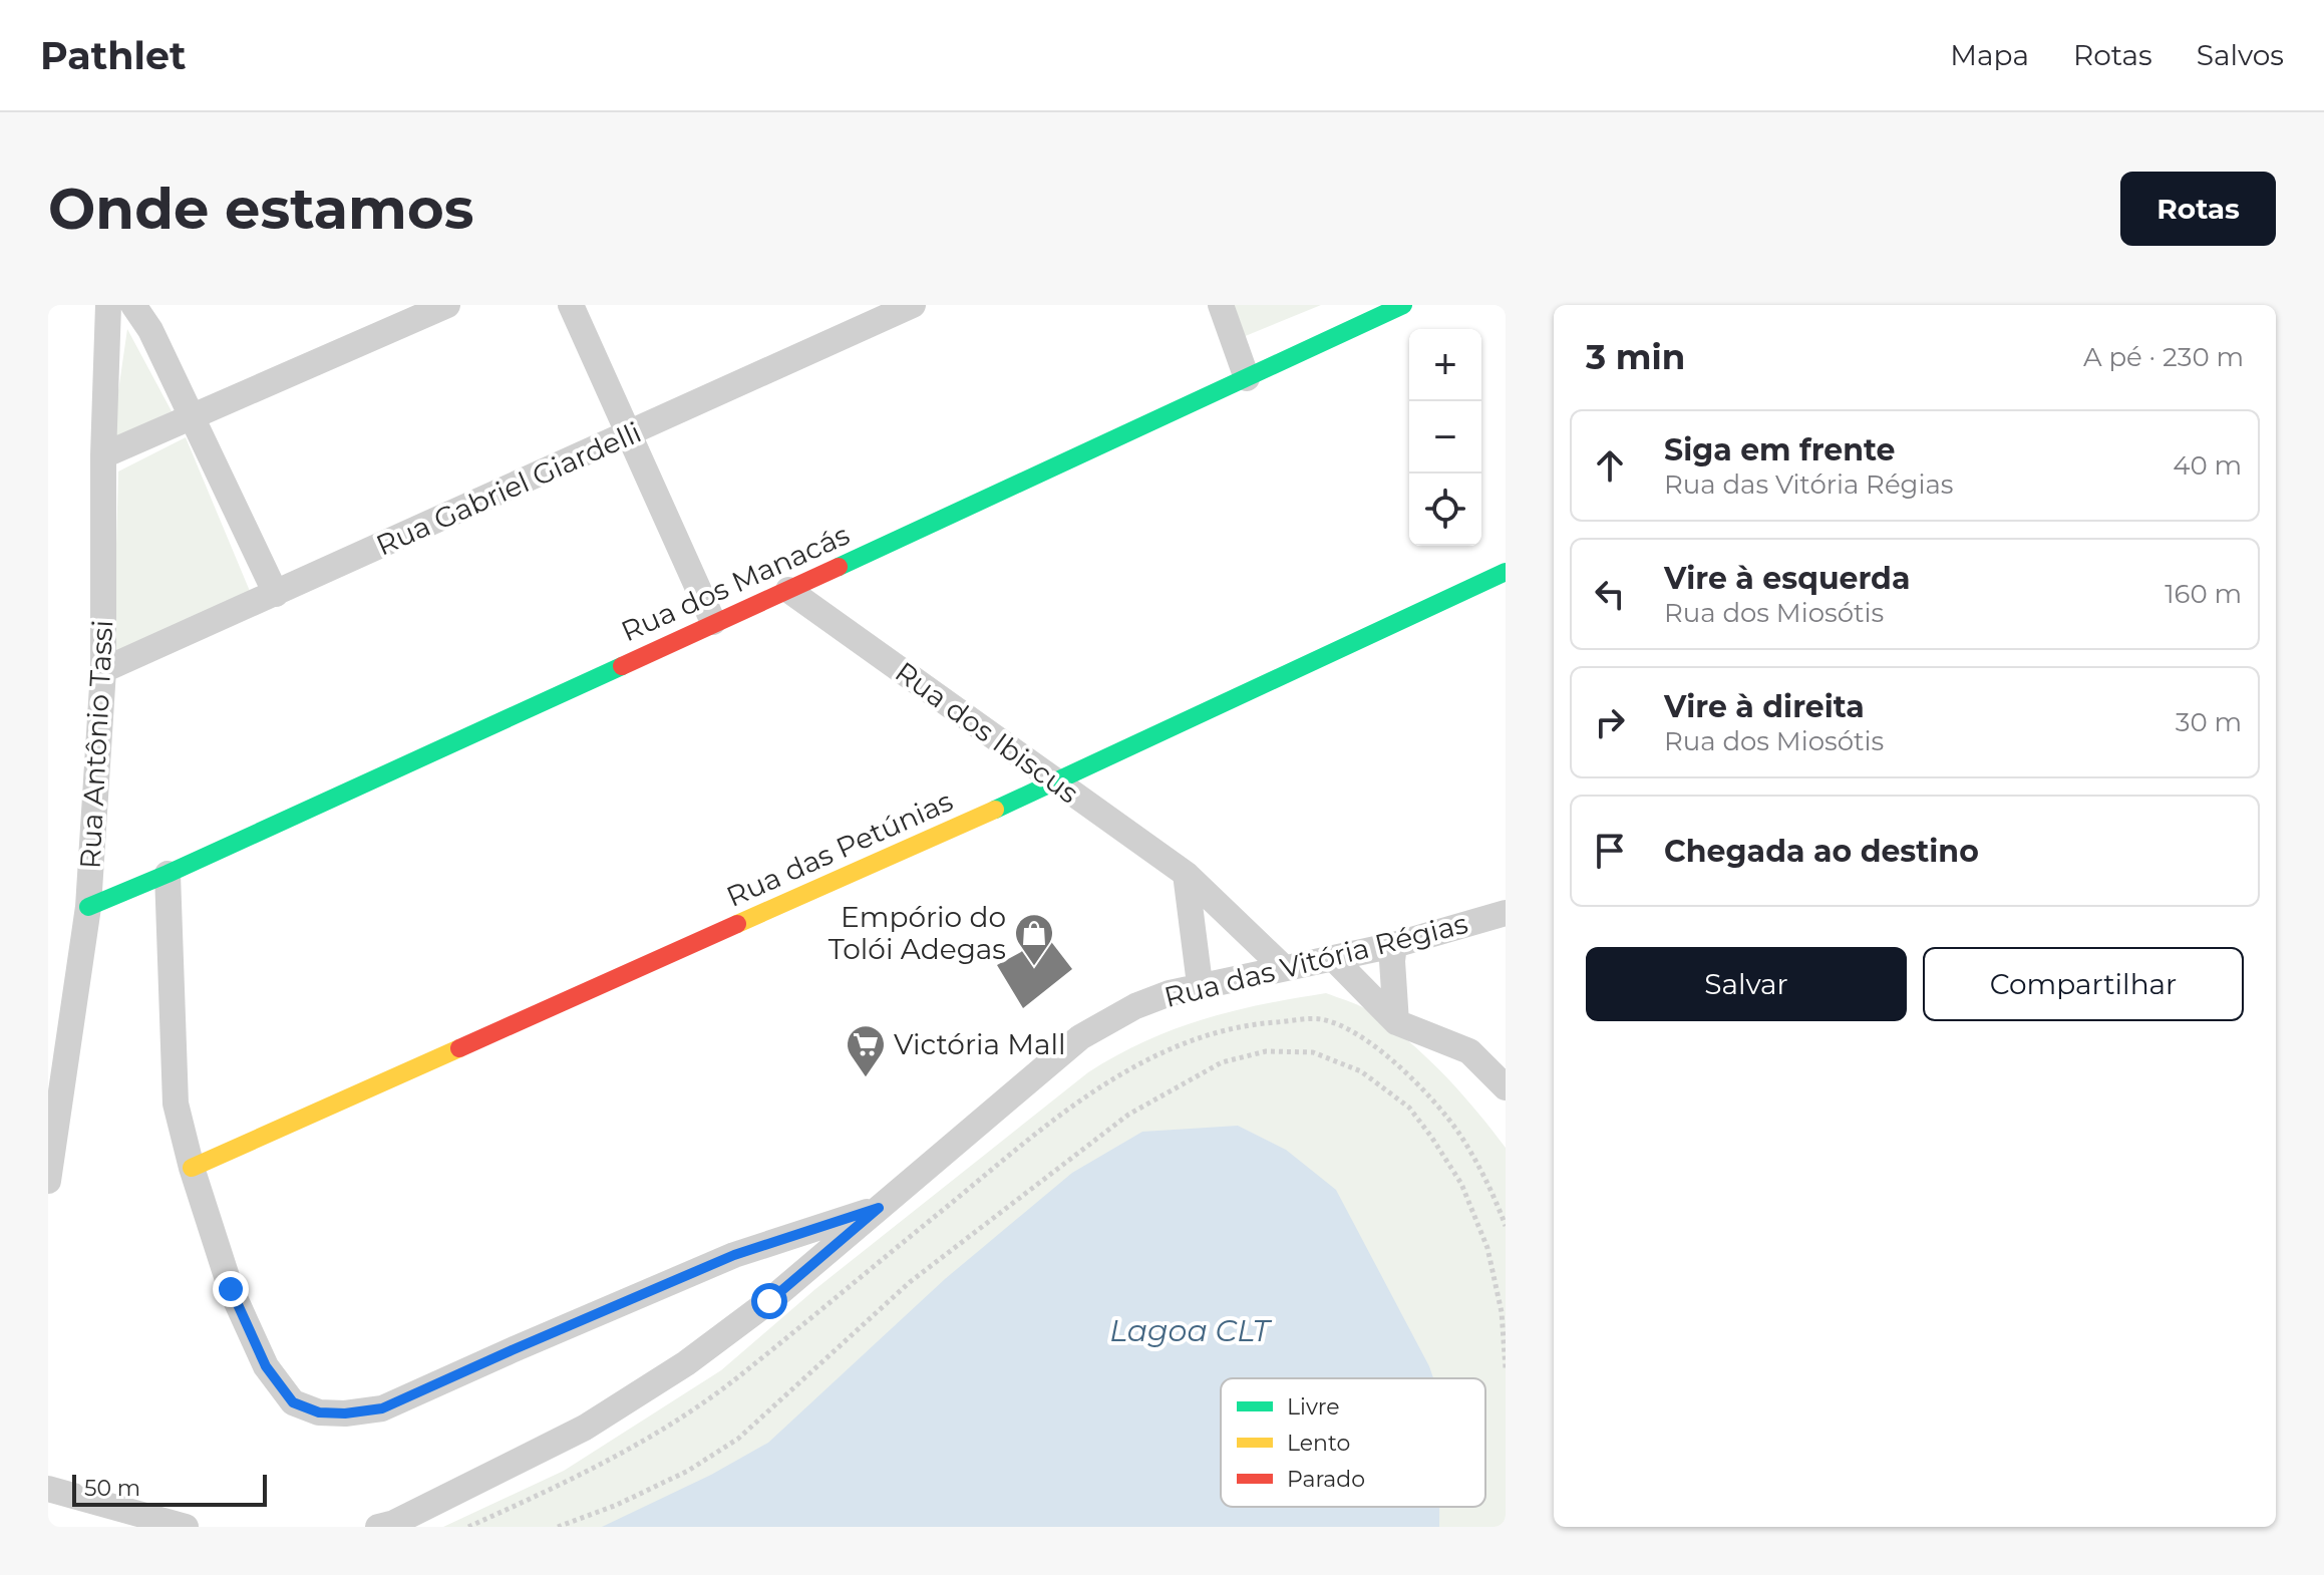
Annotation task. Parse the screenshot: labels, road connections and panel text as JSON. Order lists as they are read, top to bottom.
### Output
{
  "streets": {
    "street": [
      "Rua Gabriel Giardelli",
      "Rua dos Manacás",
      "Rua dos Ibiscus",
      "Rua Antônio Tassi",
      "Rua das Petúnias",
      "Rua das Vitória Régias"
    ]
  },
  "crossings": [
    ["Rua Gabriel Giardelli", "Rua Antônio Tassi"],
    ["Rua dos Manacás", "Rua dos Ibiscus"],
    ["Rua dos Manacás", "Rua Antônio Tassi"],
    ["Rua dos Ibiscus", "Rua das Petúnias"],
    ["Rua dos Ibiscus", "Rua das Vitória Régias"]
  ],
  "water": ["Lagoa CLT"],
  "places": {
    "shop": ["Empório do Tolói Adegas"],
    "supermarket": ["Victória Mall"]
  },
  "legend": ["Livre", "Lento", "Parado"],
  "scale_bar": "50 m",
  "page": {
    "header": "Pathlet",
    "nav": ["Mapa", "Rotas", "Salvos"],
    "buttons": [
      "Rotas",
      ["Salvar", "Compartilhar"]
    ],
    "title": "Onde estamos",
    "heading": ["3 min", "A pé · 230 m"],
    "map_buttons": ["+", "−"],
    "list": [
      ["Siga em frente", "Rua das Vitória Régias", "40 m"],
      ["Vire à esquerda", "Rua dos Miosótis", "160 m"],
      ["Vire à direita", "Rua dos Miosótis", "30 m"],
      "Chegada ao destino"
    ],
    "scale": "50 m"
  }
}
